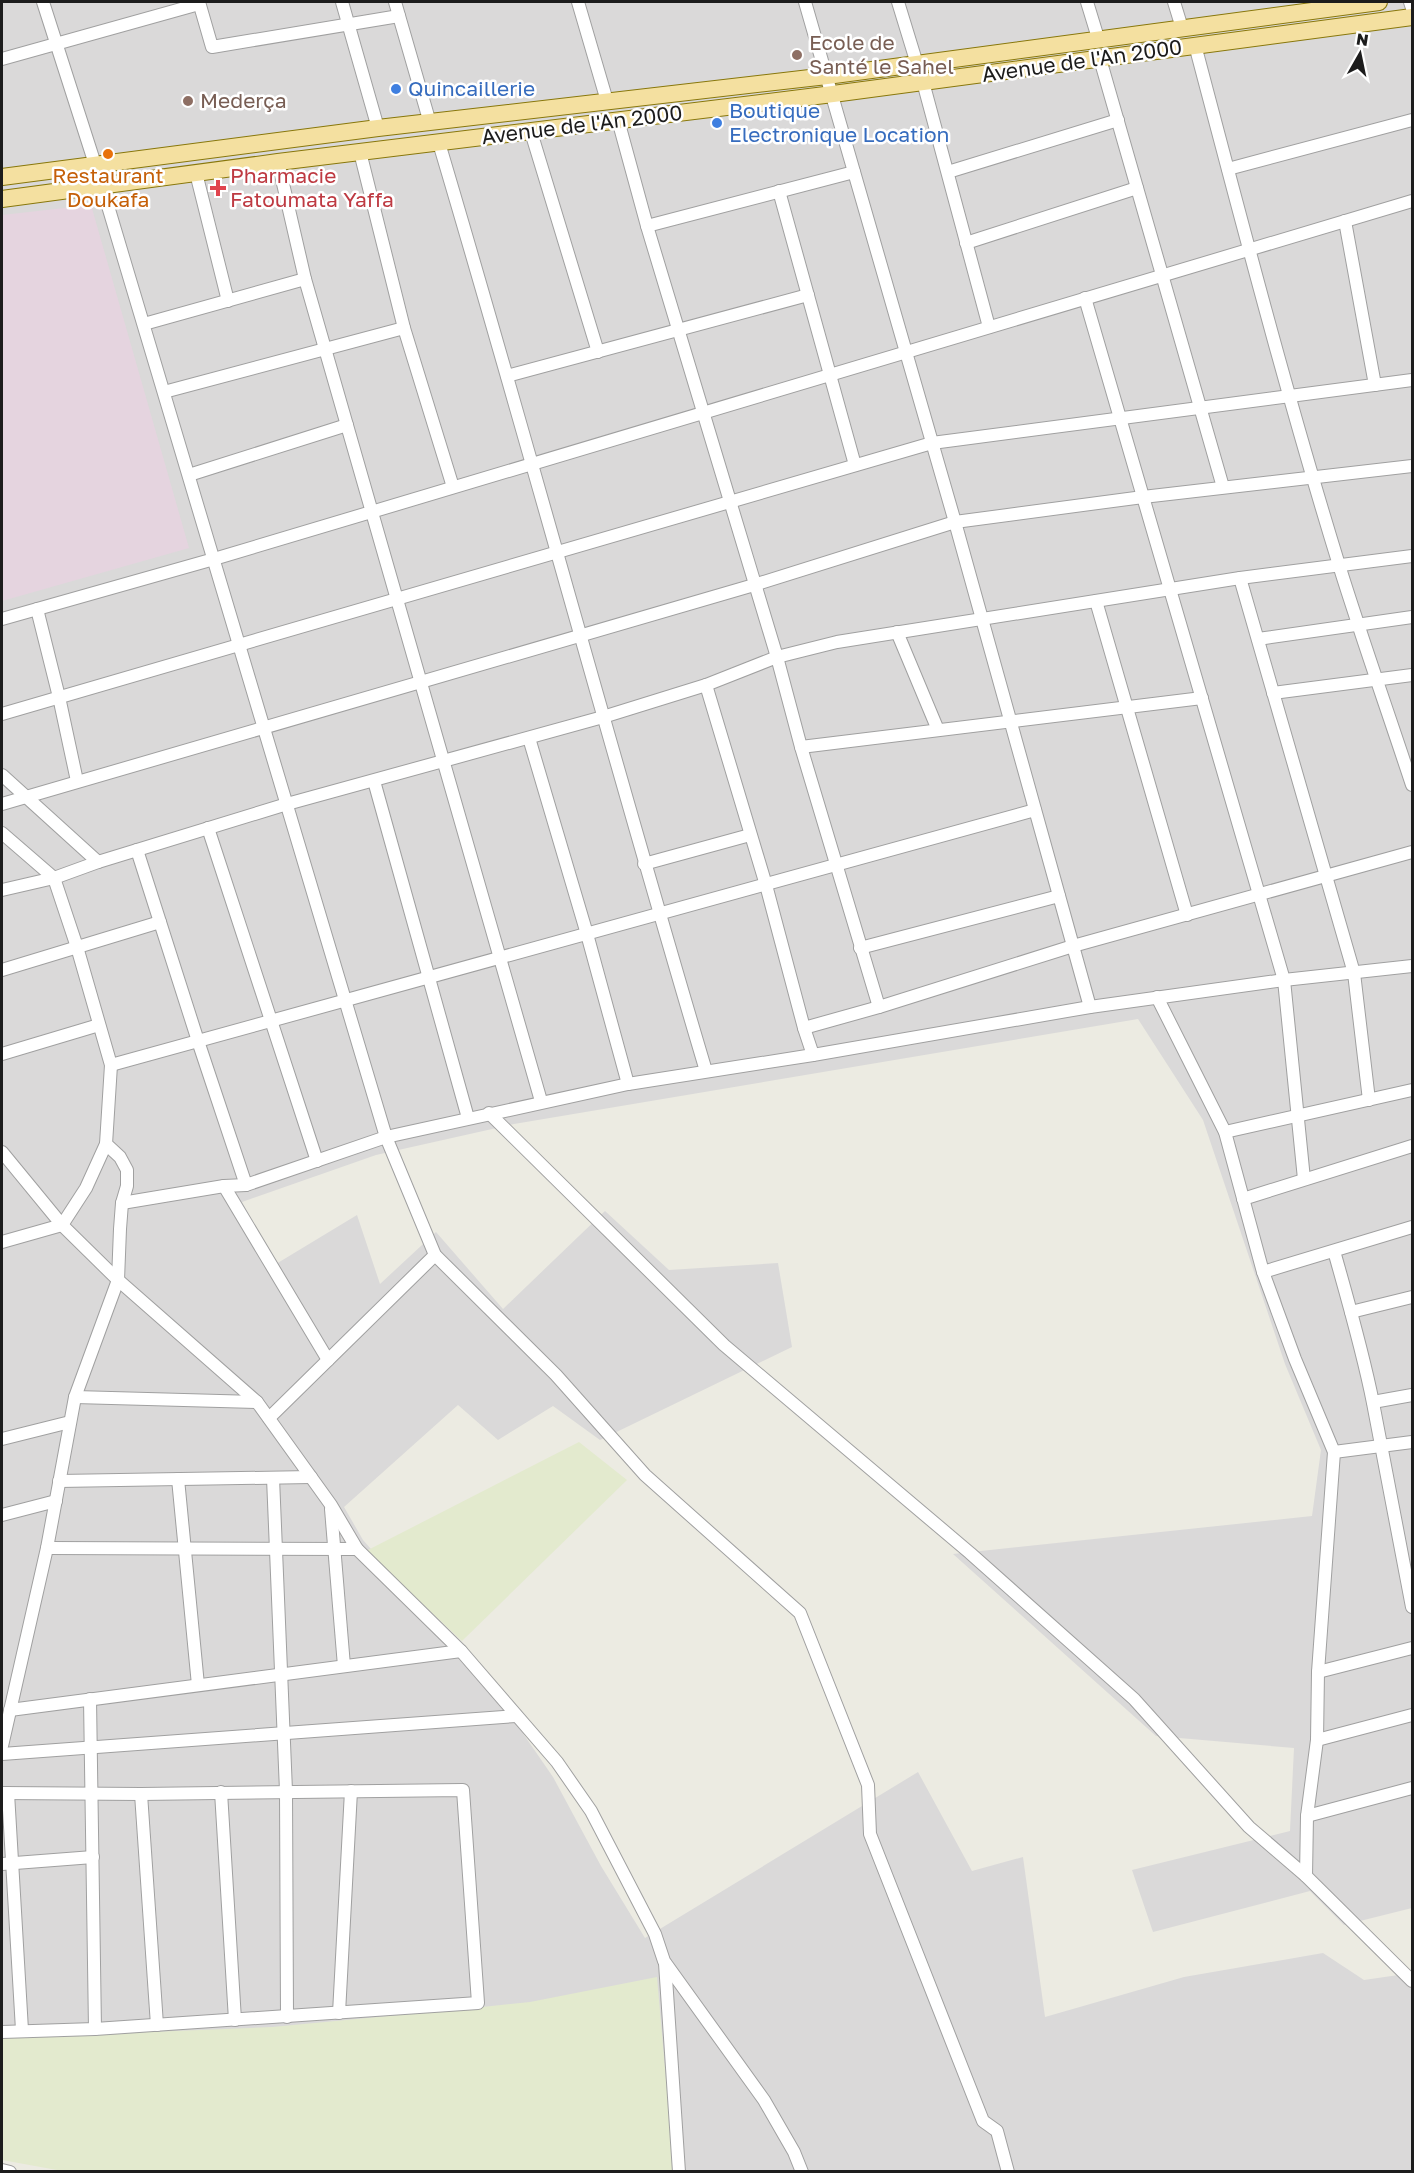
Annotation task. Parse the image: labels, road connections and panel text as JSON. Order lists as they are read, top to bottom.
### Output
{
  "streets": {
    "main road": ["Avenue de l'An 2000"]
  },
  "places": {
    "other": [
      "Ecole de Santé le Sahel",
      "Quincaillerie",
      "Mederça",
      "Boutique Electronique Location",
      "Restaurant Doukafa"
    ],
    "health": ["Pharmacie Fatoumata Yaffa"]
  },
  "north": "top"
}
